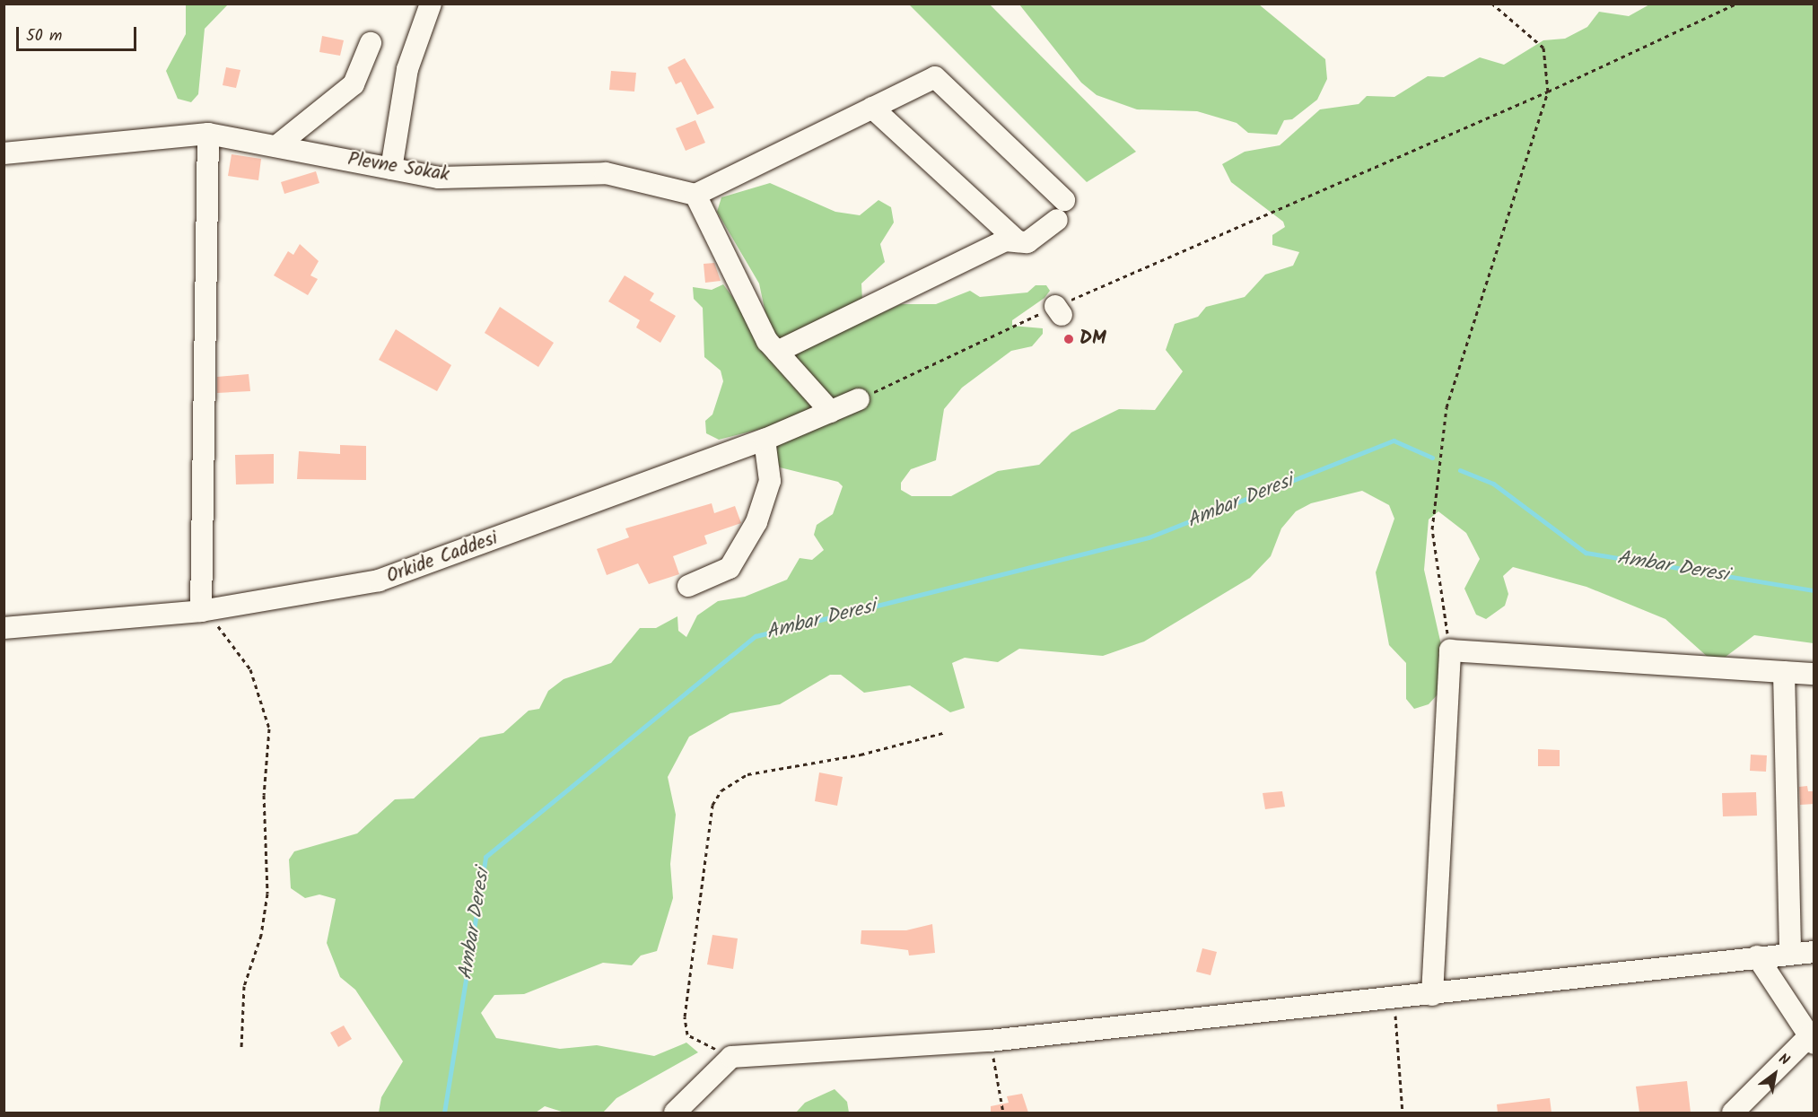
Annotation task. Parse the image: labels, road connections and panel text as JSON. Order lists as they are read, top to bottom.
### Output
{
  "streets": {
    "street": ["Plevne Sokak", "Orkide Caddesi"]
  },
  "water": ["Ambar Deresi"],
  "places": ["DM"],
  "scale_bar": "50 m",
  "north": "top right"
}
